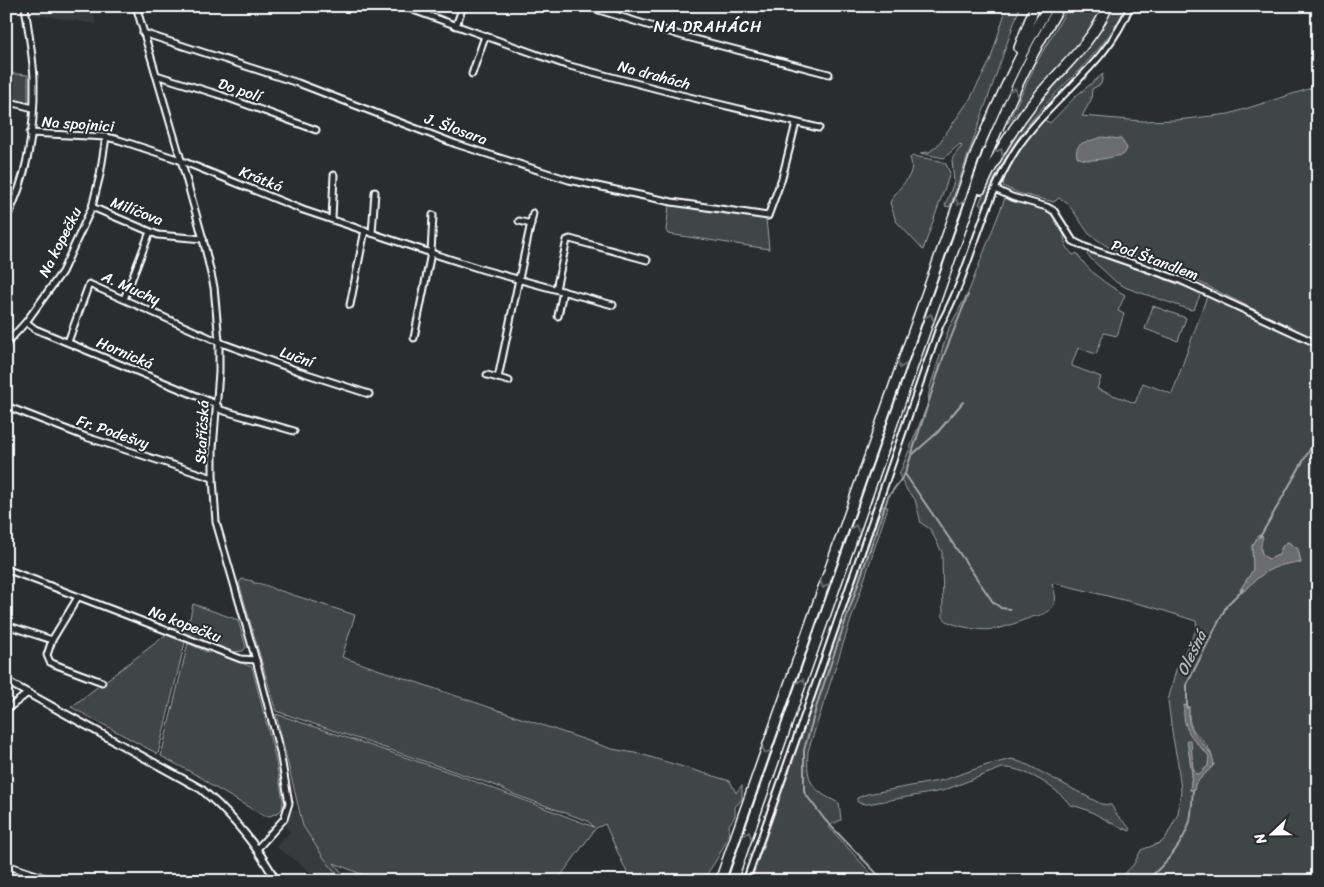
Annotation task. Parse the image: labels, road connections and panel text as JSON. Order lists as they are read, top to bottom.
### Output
{
  "streets": {
    "street": [
      "Na drahách",
      "Do polí",
      "Na spojnici",
      "J. Šlosara",
      "Krátká",
      "Milíčova",
      "Na kopečku",
      "Pod Štandlem",
      "A. Muchy",
      "Hornická",
      "Luční",
      "Fr. Podešvy",
      "Staříčská"
    ]
  },
  "crossings": [
    ["Na drahách", "J. Šlosara"],
    ["Do polí", "Staříčská"],
    ["Na spojnici", "Krátká"],
    ["Na spojnici", "Na kopečku"],
    ["Na spojnici", "Staříčská"],
    ["J. Šlosara", "Staříčská"],
    ["Krátká", "Staříčská"],
    ["Milíčova", "Na kopečku"],
    ["Milíčova", "Staříčská"],
    ["Na kopečku", "Hornická"],
    ["Na kopečku", "Staříčská"],
    ["A. Muchy", "Hornická"],
    ["A. Muchy", "Luční"],
    ["A. Muchy", "Staříčská"],
    ["Hornická", "Staříčská"],
    ["Luční", "Staříčská"],
    ["Fr. Podešvy", "Staříčská"]
  ],
  "districts": ["NA DRAHÁCH"],
  "water": ["Olešná"],
  "north": "left"
}
